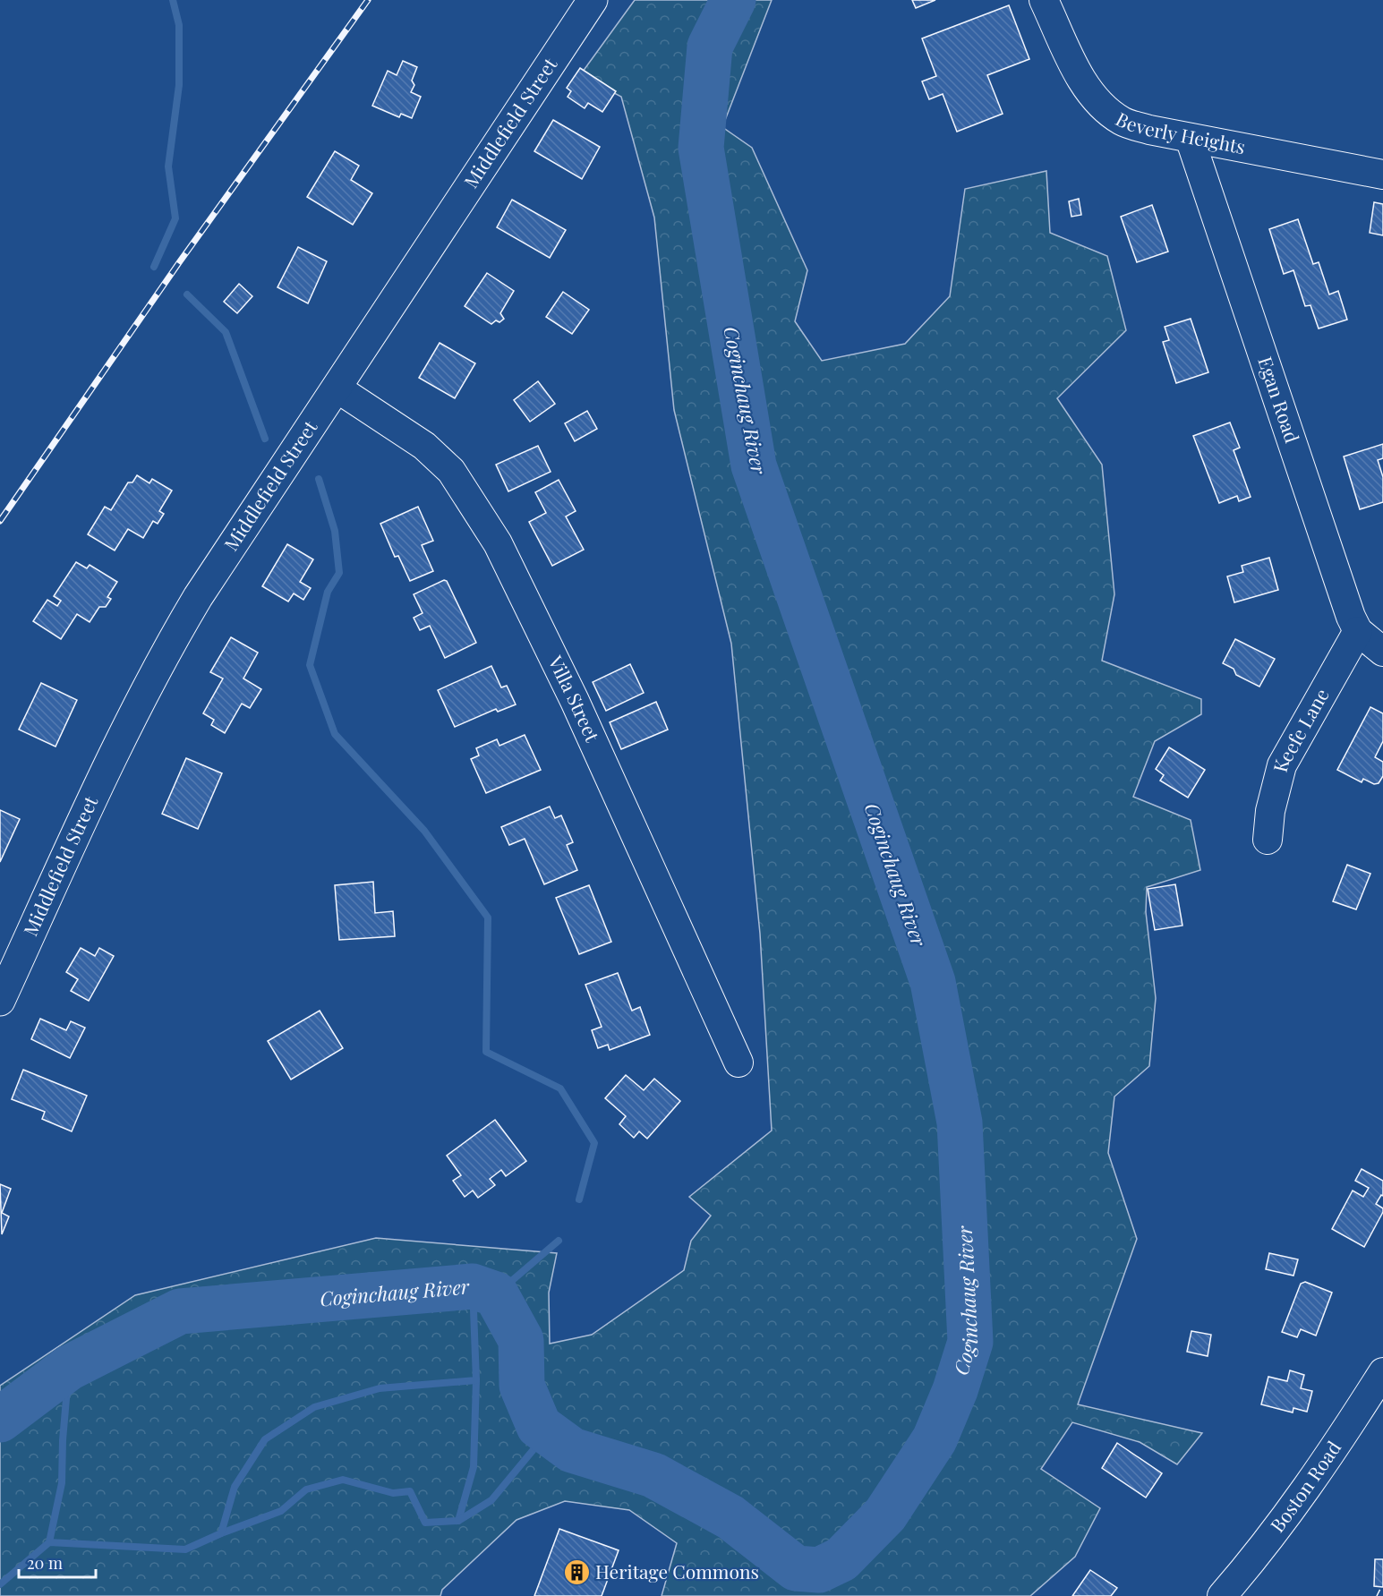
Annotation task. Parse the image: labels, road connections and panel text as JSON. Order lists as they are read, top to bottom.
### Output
{
  "streets": {
    "main road": ["Middlefield Street"],
    "street": [
      "Beverly Heights",
      "Egan Road",
      "Villa Street",
      "Keefe Lane",
      "Boston Road"
    ]
  },
  "crossings": [
    ["Middlefield Street", "Villa Street"],
    ["Beverly Heights", "Egan Road"],
    ["Egan Road", "Keefe Lane"]
  ],
  "water": ["Coginchaug River"],
  "places": {
    "building": ["Heritage Commons"]
  },
  "scale_bar": "20 m"
}
